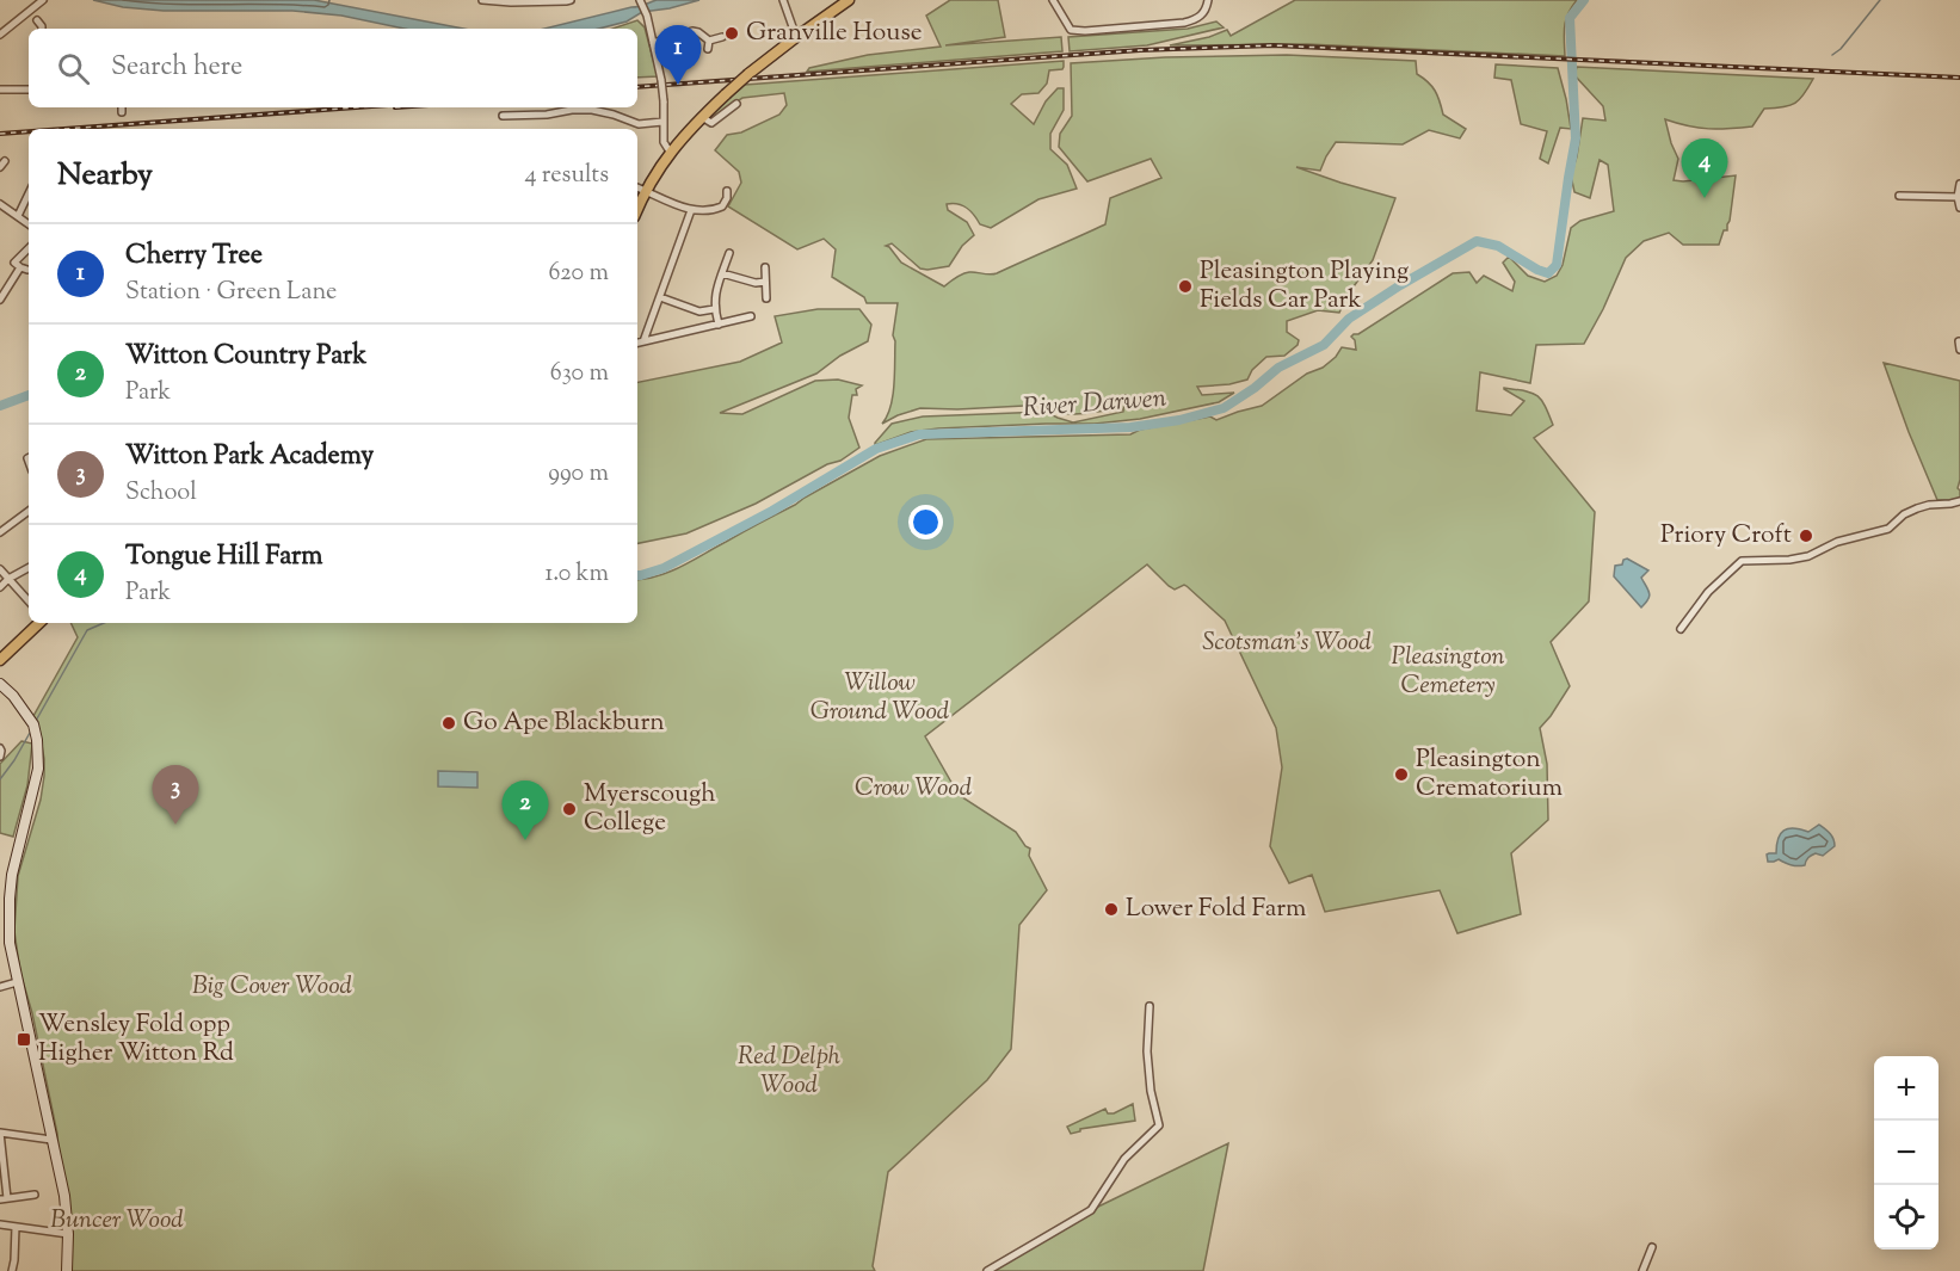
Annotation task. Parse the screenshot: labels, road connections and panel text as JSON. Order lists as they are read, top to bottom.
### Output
{
  "water": ["River Darwen"],
  "parks": [
    "Scotsman's Wood",
    "Pleasington Cemetery",
    "Willow Ground Wood",
    "Crow Wood",
    "Big Cover Wood",
    "Red Delph Wood",
    "Buncer Wood"
  ],
  "places": {
    "other": [
      "Granville House",
      "Pleasington Playing Fields Car Park",
      "Priory Croft",
      "Go Ape Blackburn",
      "Pleasington Crematorium",
      "Myerscough College",
      "Lower Fold Farm"
    ],
    "transit": ["Wensley Fold opp Higher Witton Rd"]
  },
  "page": {
    "pins": [
      "1",
      "4",
      "3",
      "2"
    ],
    "search": "Search here",
    "heading": ["Nearby", "4 results"],
    "list": [
      {
        "mark": "1",
        "name": "Cherry Tree",
        "note": "Station · Green Lane",
        "value": "620 m"
      },
      {
        "mark": "2",
        "name": "Witton Country Park",
        "note": "Park",
        "value": "630 m"
      },
      {
        "mark": "3",
        "name": "Witton Park Academy",
        "note": "School",
        "value": "990 m"
      },
      {
        "mark": "4",
        "name": "Tongue Hill Farm",
        "note": "Park",
        "value": "1.0 km"
      }
    ],
    "map_buttons": ["+", "−"]
  }
}
